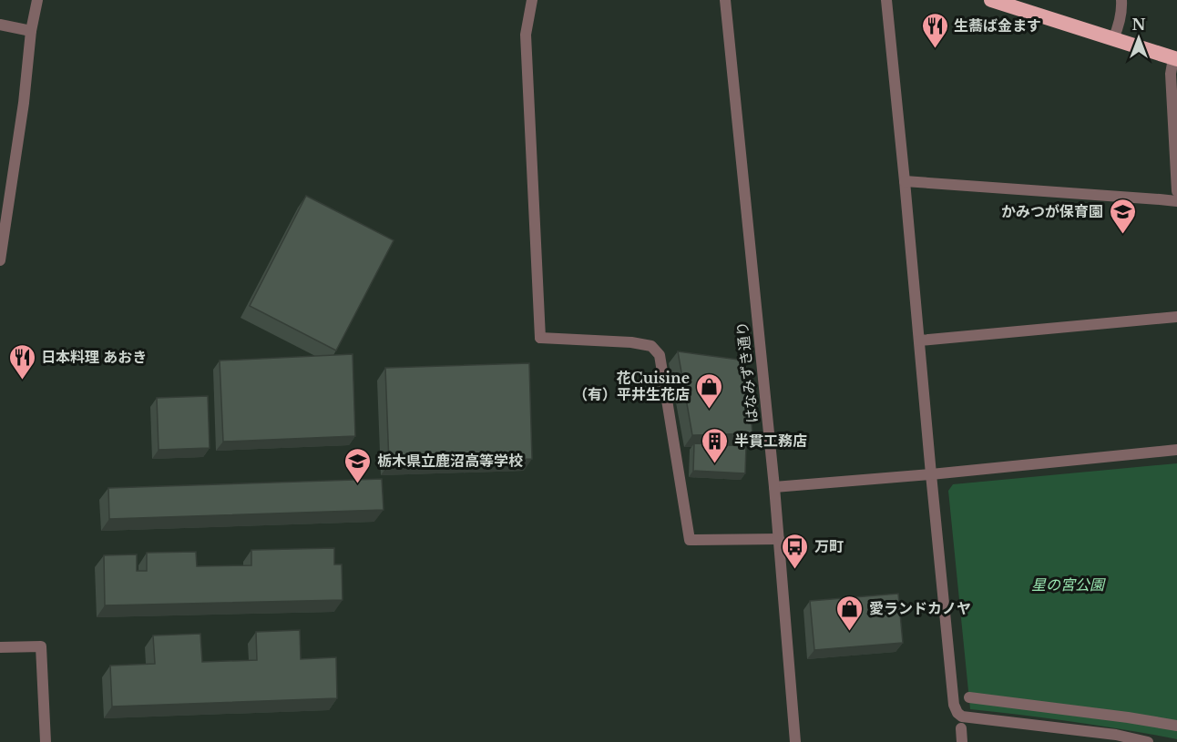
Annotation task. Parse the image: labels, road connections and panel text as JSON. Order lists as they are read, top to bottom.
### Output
{
  "streets": {
    "street": ["はなみずき通り"]
  },
  "parks": ["星の宮公園"],
  "places": {
    "restaurant": ["生蕎ば金ます", "日本料理 あおき"],
    "school or university": ["かみつが保育園", "栃木県立鹿沼高等学校"],
    "shop": ["花Cuisine （有）平井生花店", "愛ランドカノヤ"],
    "building": ["半貫工務店"],
    "bus stop": ["万町"]
  },
  "north": "top"
}
